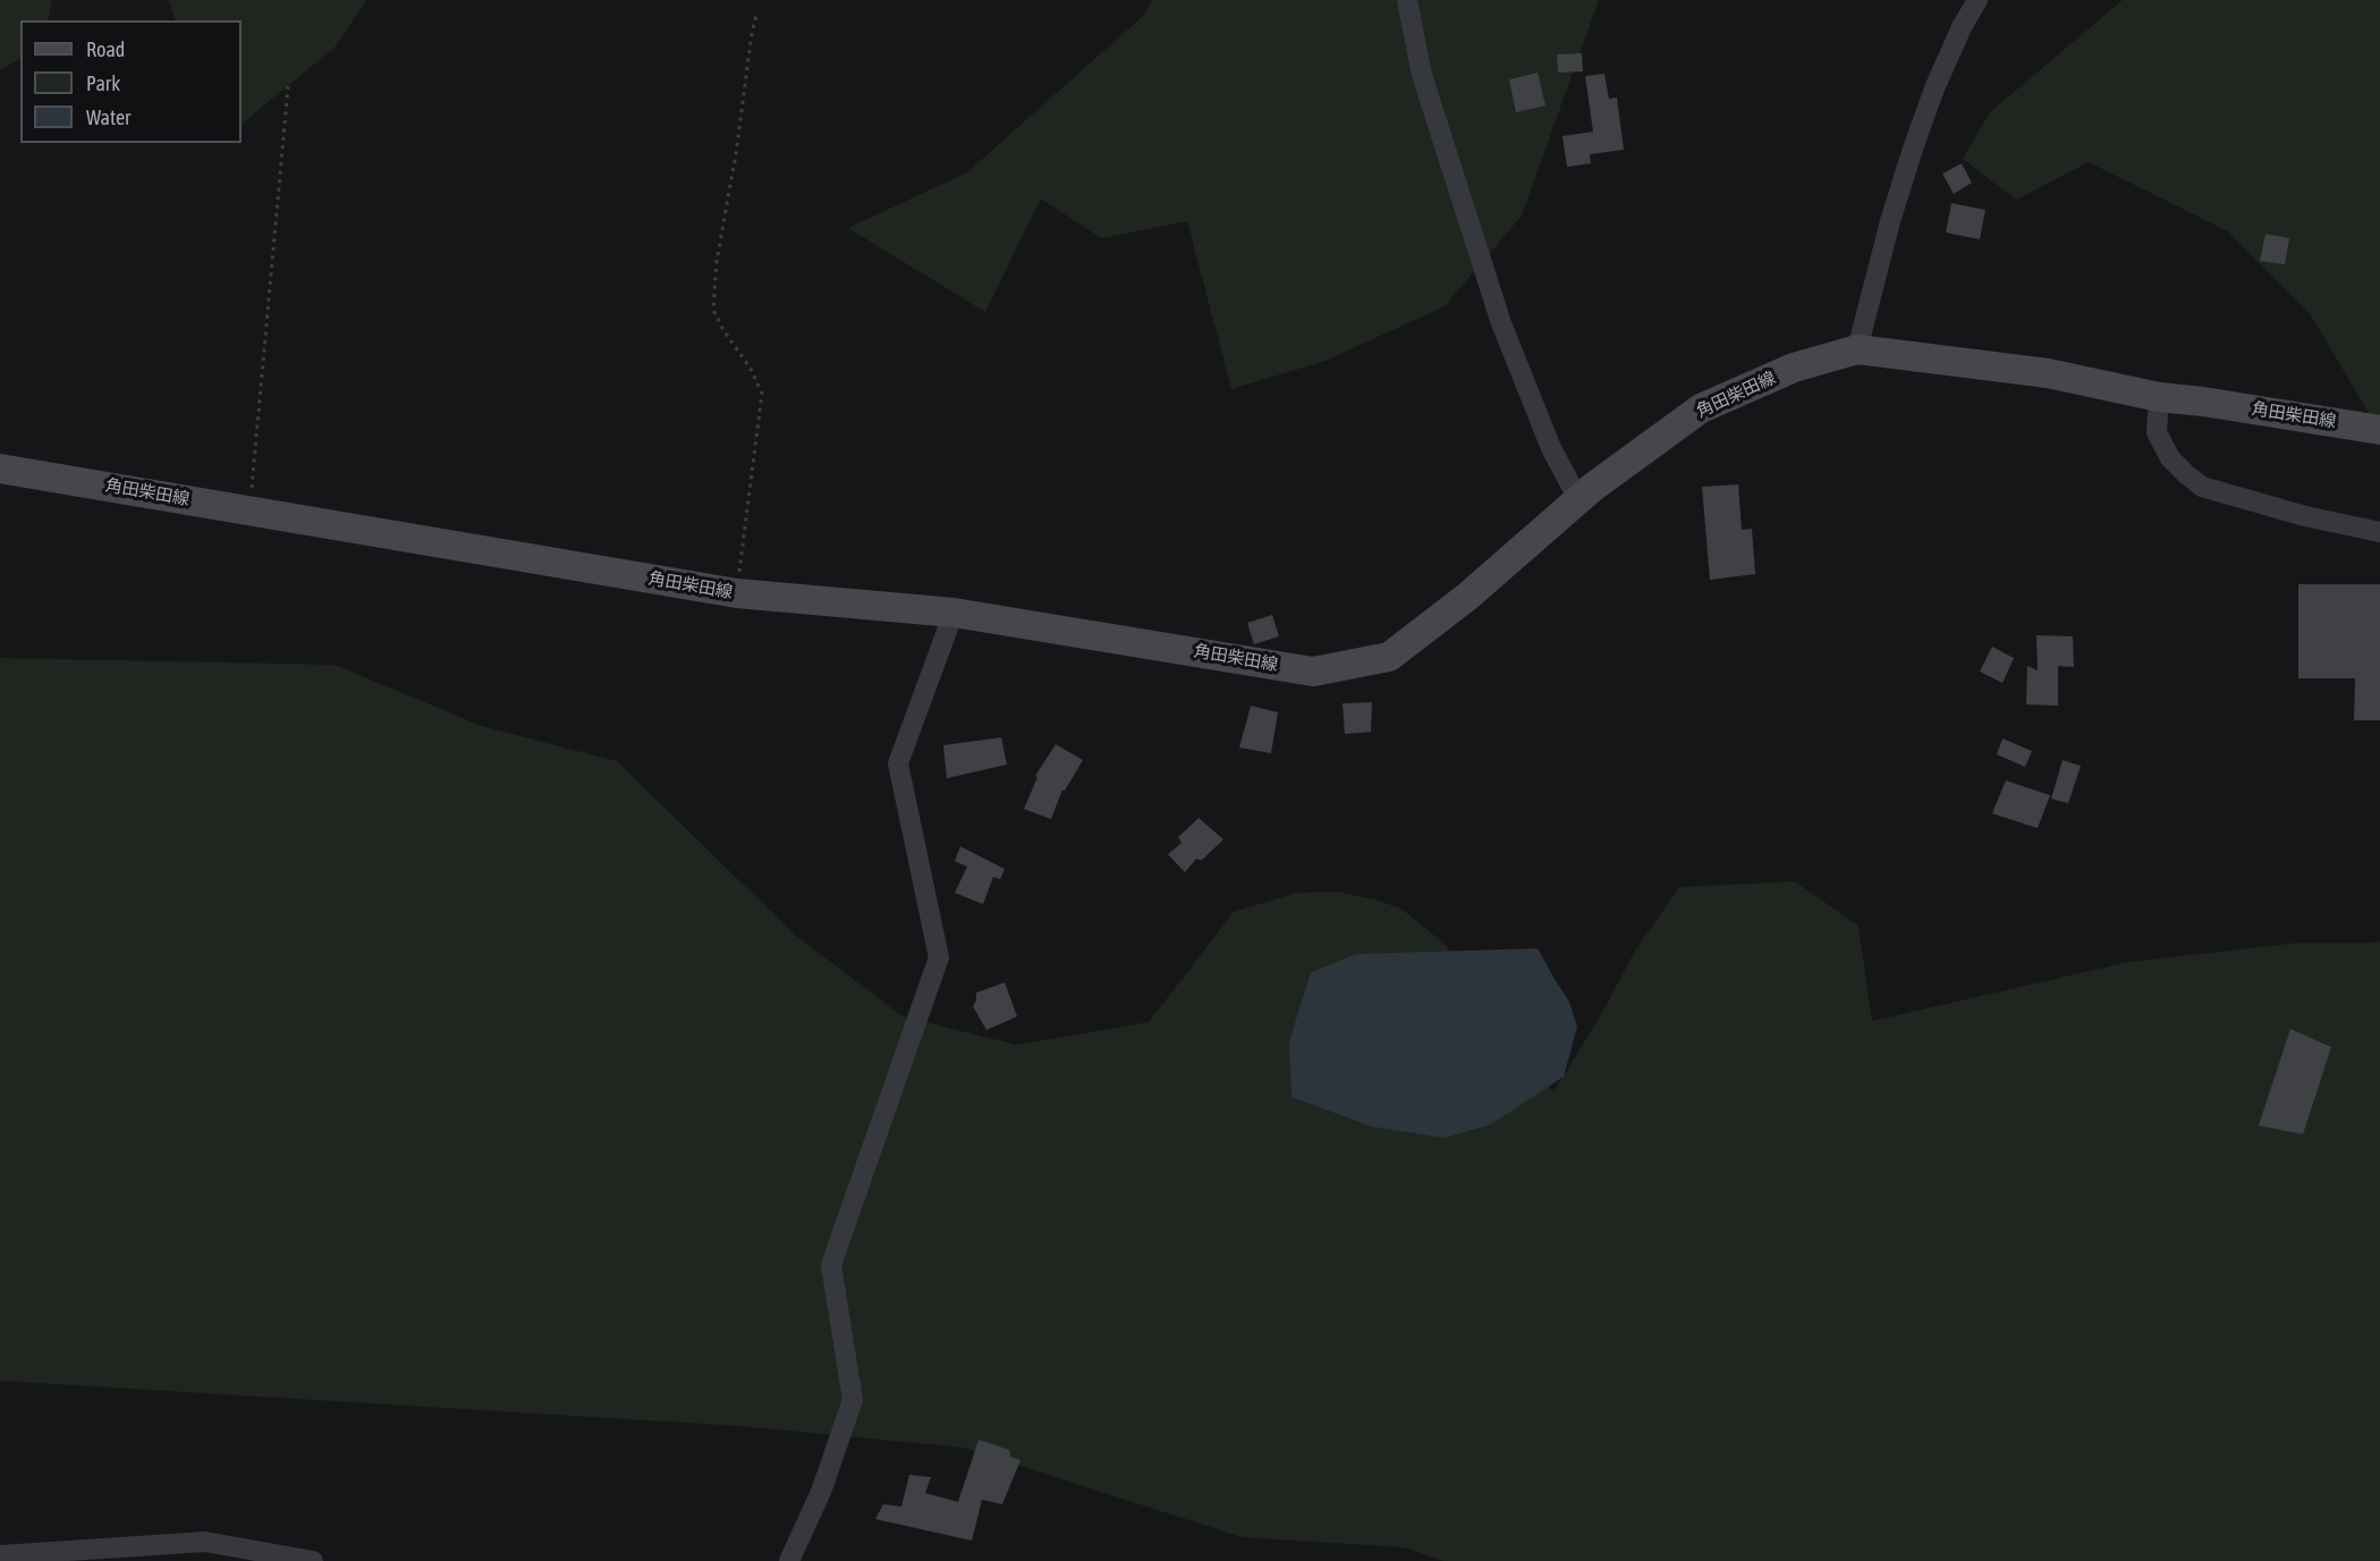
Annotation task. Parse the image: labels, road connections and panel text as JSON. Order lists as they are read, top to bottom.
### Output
{
  "streets": {
    "main road": ["角田柴田線"]
  },
  "legend": ["Road", "Park", "Water"]
}
